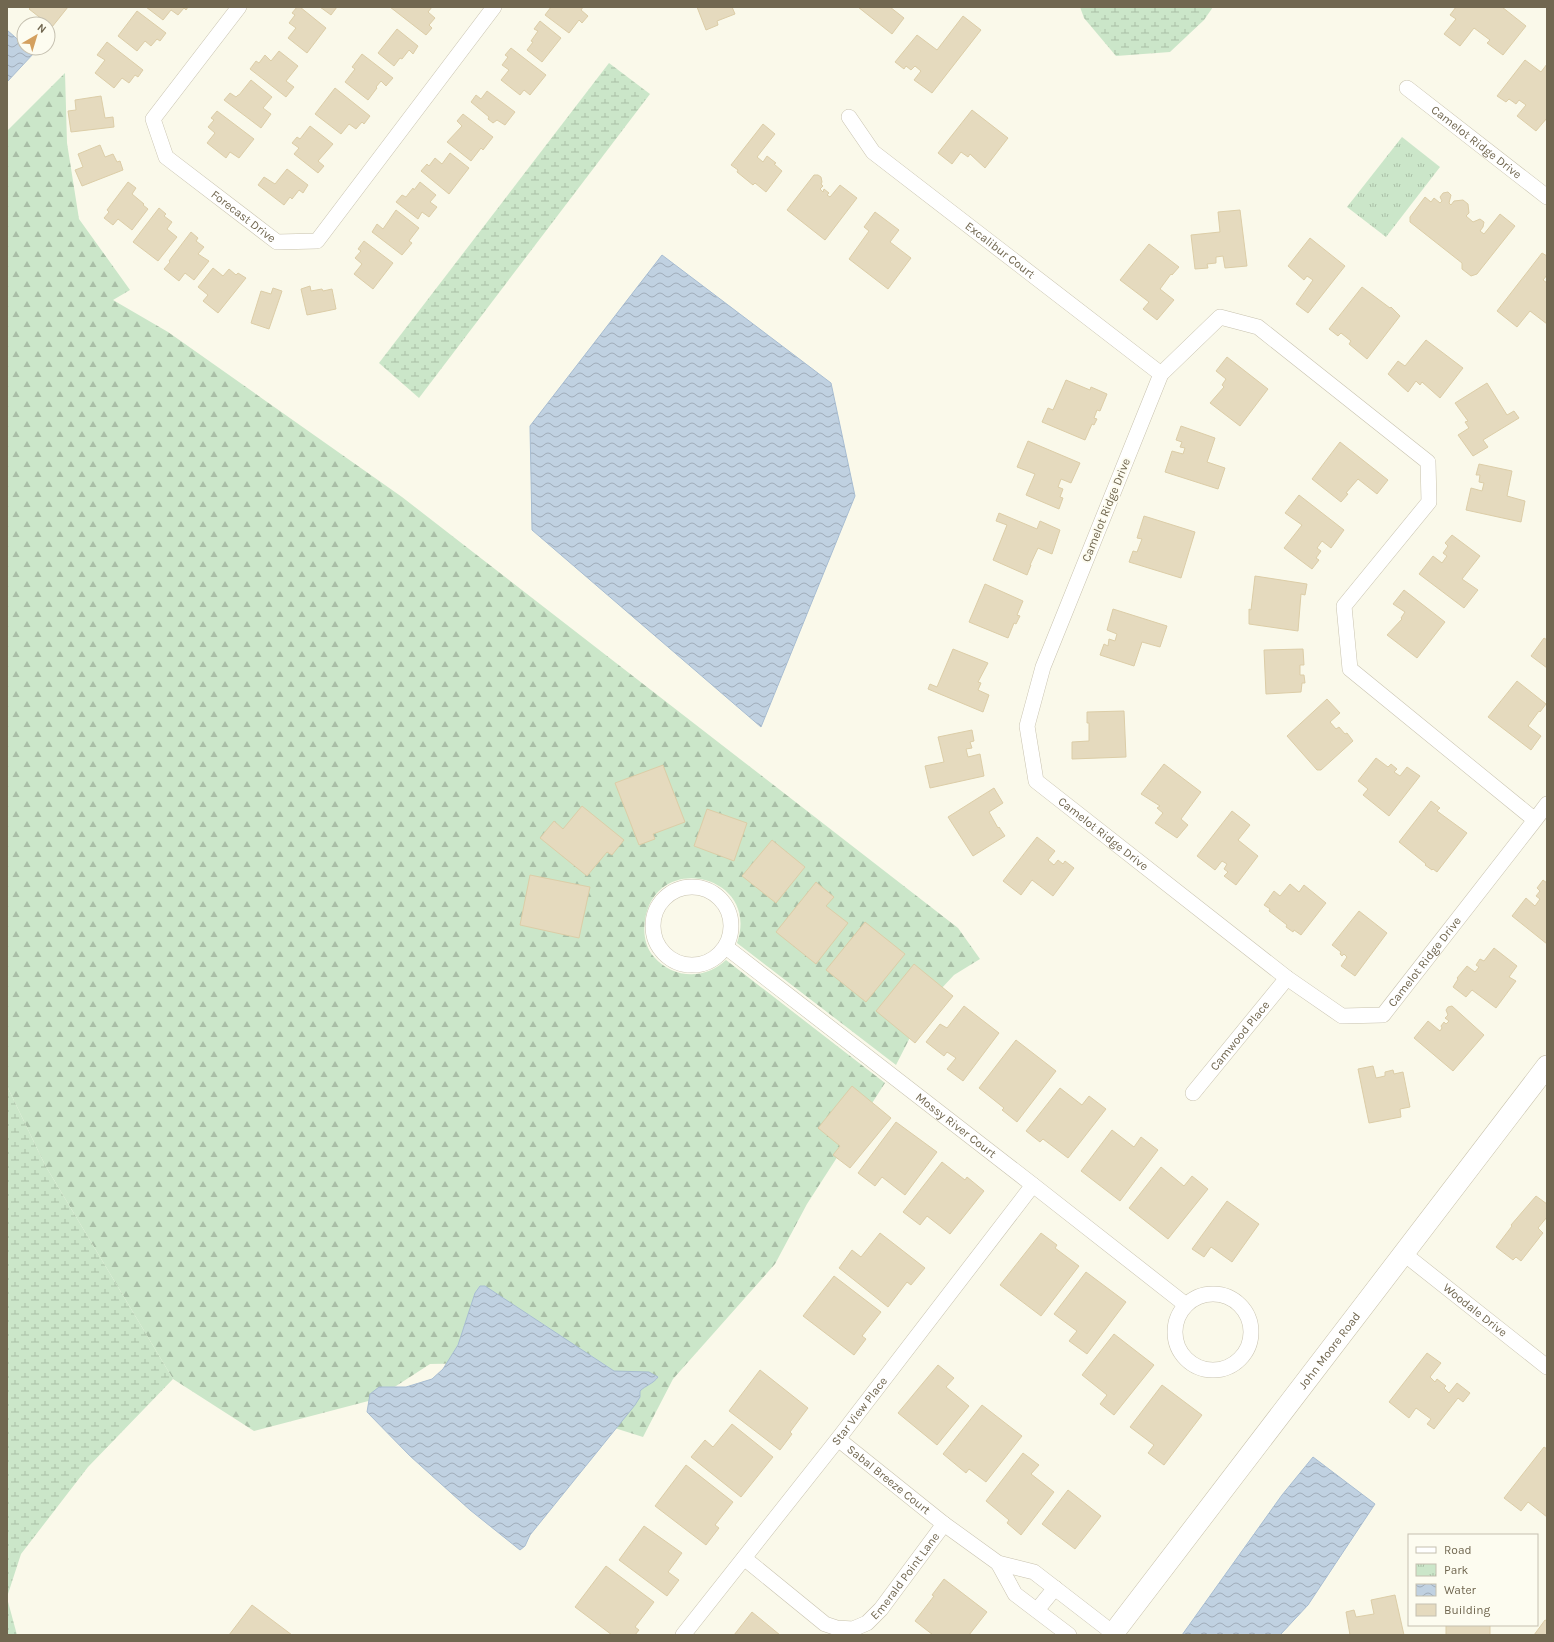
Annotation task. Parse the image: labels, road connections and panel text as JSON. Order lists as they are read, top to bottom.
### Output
{
  "streets": {
    "street": [
      "Camelot Ridge Drive",
      "Forecast Drive",
      "Excalibur Court",
      "Camwood Place",
      "Mossy River Court",
      "Woodale Drive",
      "John Moore Road",
      "Star View Place",
      "Sabal Breeze Court",
      "Emerald Point Lane"
    ]
  },
  "crossings": [
    ["Camelot Ridge Drive", "Excalibur Court"],
    ["Camelot Ridge Drive", "Camwood Place"],
    ["Mossy River Court", "Star View Place"],
    ["Woodale Drive", "John Moore Road"],
    ["John Moore Road", "Sabal Breeze Court"],
    ["Star View Place", "Sabal Breeze Court"],
    ["Star View Place", "Emerald Point Lane"],
    ["Sabal Breeze Court", "Emerald Point Lane"]
  ],
  "legend": [
    "Road",
    "Park",
    "Water",
    "Building"
  ],
  "north": "top right"
}
